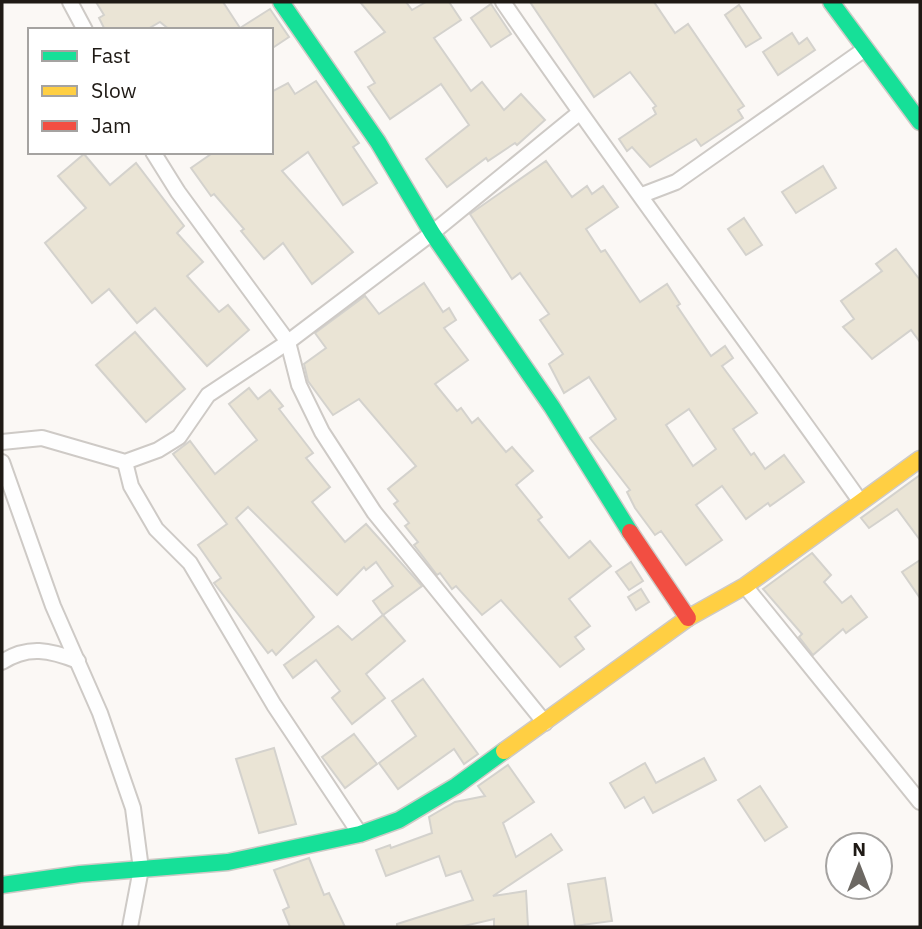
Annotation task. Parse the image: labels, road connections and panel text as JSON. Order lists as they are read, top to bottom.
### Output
{
  "legend": ["Fast", "Slow", "Jam"],
  "north": "top"
}
